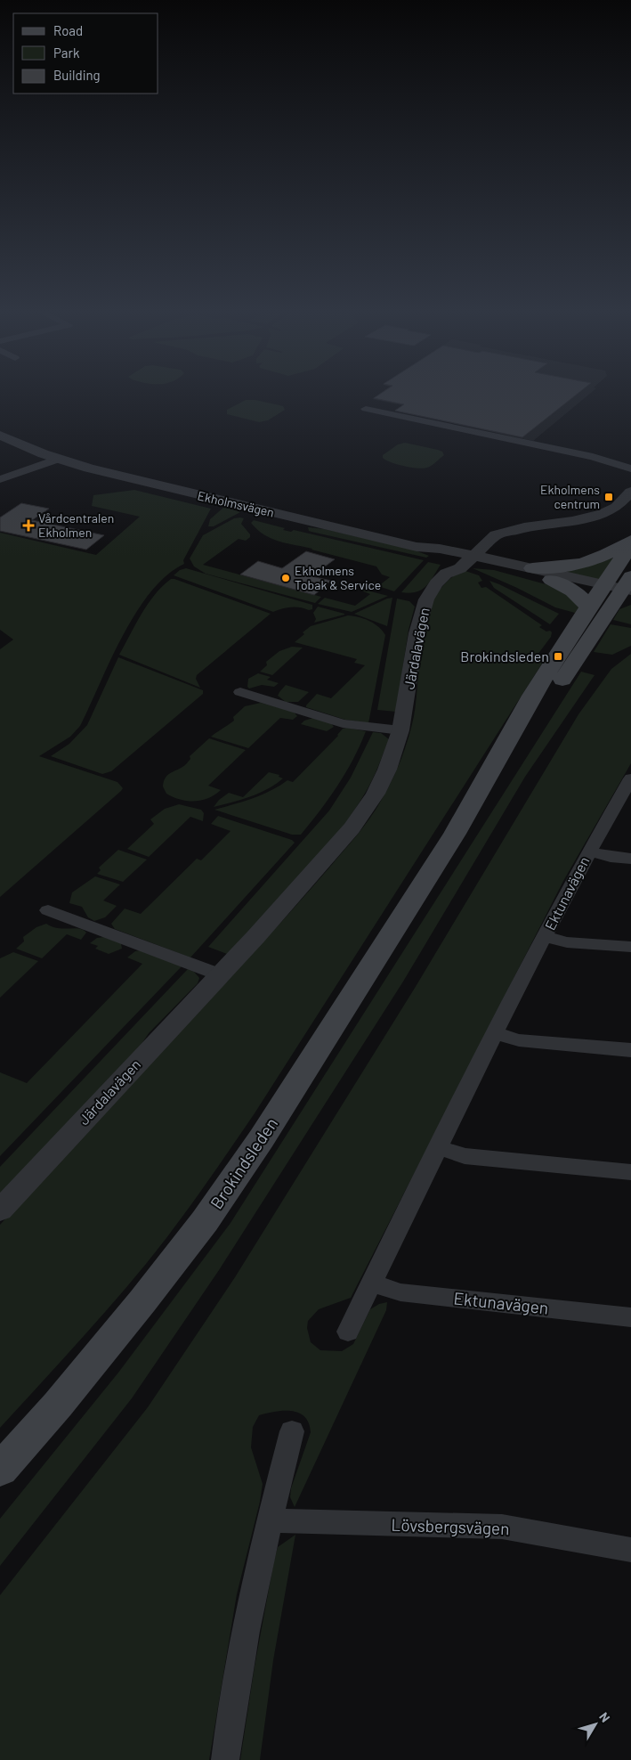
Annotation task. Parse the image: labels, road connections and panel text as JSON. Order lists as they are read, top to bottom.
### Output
{
  "streets": {
    "main road": ["Brokindsleden"],
    "street": [
      "Ekholmsvägen",
      "Järdalavägen",
      "Ektunavägen",
      "Lövsbergsvägen"
    ]
  },
  "crossings": [
    ["Ekholmsvägen", "Järdalavägen"],
    ["Ekholmsvägen", "Brokindsleden"]
  ],
  "places": {
    "transit": ["Ekholmens centrum", "Brokindsleden"],
    "health": ["Vårdcentralen Ekholmen"],
    "other": ["Ekholmens Tobak & Service"]
  },
  "legend": ["Road", "Park", "Building"],
  "north": "top right"
}
